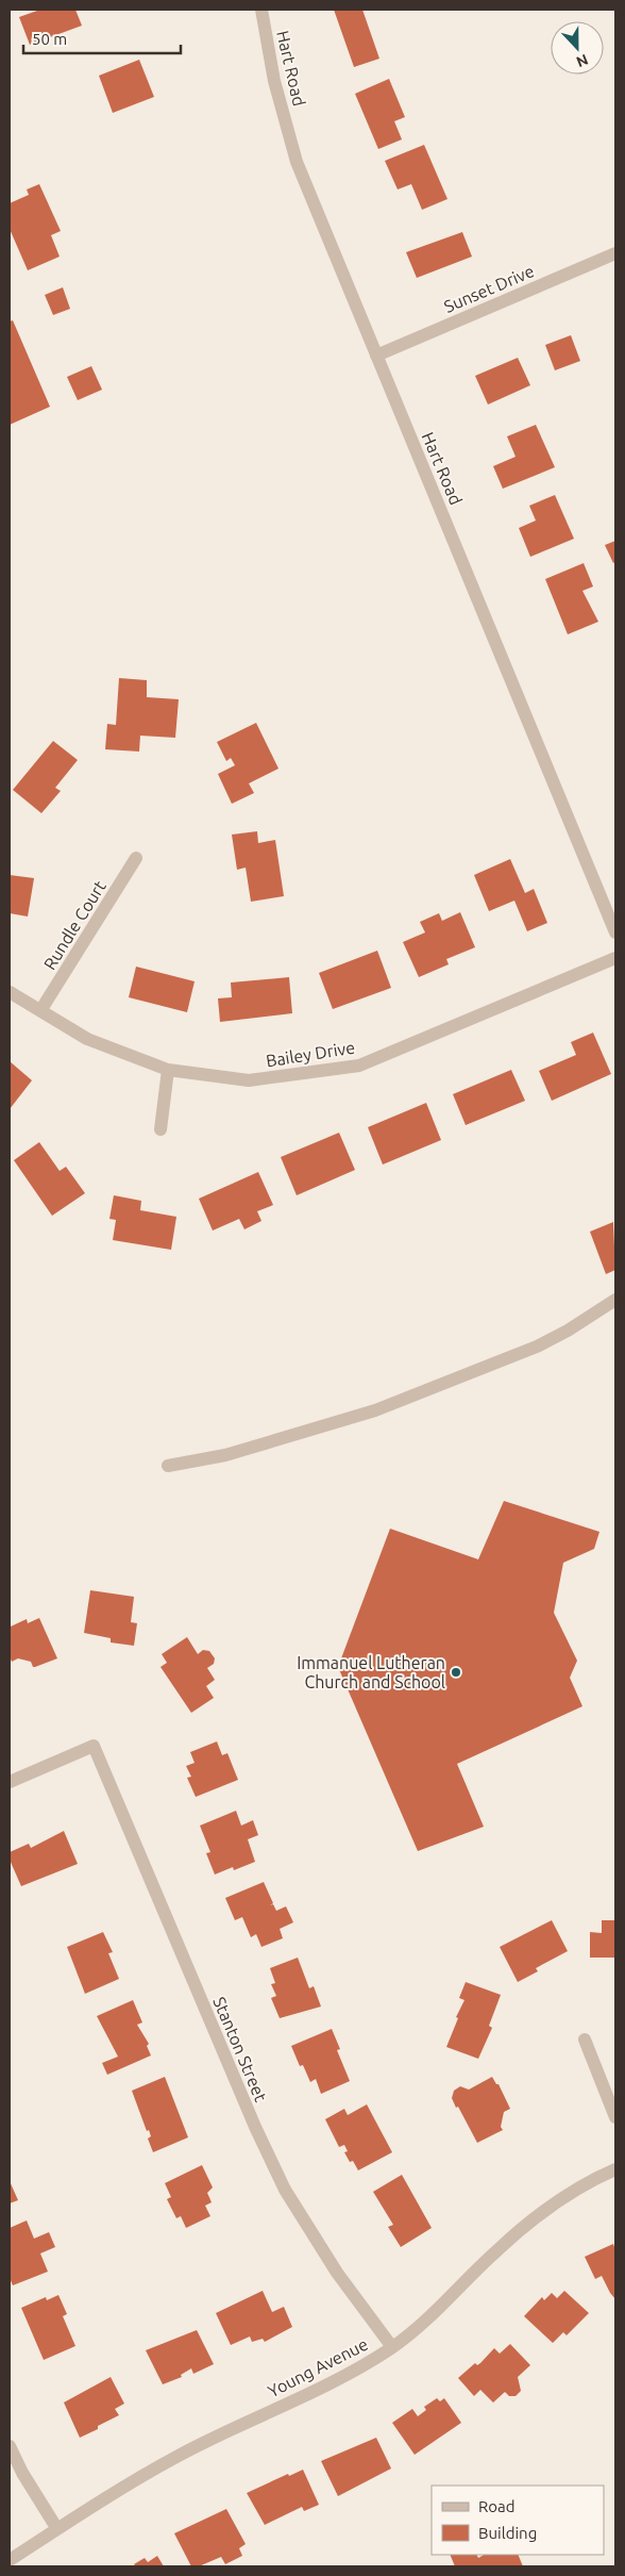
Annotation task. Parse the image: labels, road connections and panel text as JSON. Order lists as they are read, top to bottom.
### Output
{
  "streets": {
    "street": [
      "Hart Road",
      "Sunset Drive",
      "Rundle Court",
      "Bailey Drive",
      "Stanton Street",
      "Young Avenue"
    ]
  },
  "crossings": [
    ["Hart Road", "Sunset Drive"],
    ["Rundle Court", "Bailey Drive"],
    ["Stanton Street", "Young Avenue"]
  ],
  "places": ["Immanuel Lutheran Church and School"],
  "legend": ["Road", "Building"],
  "scale_bar": "50 m",
  "north": "bottom"
}
